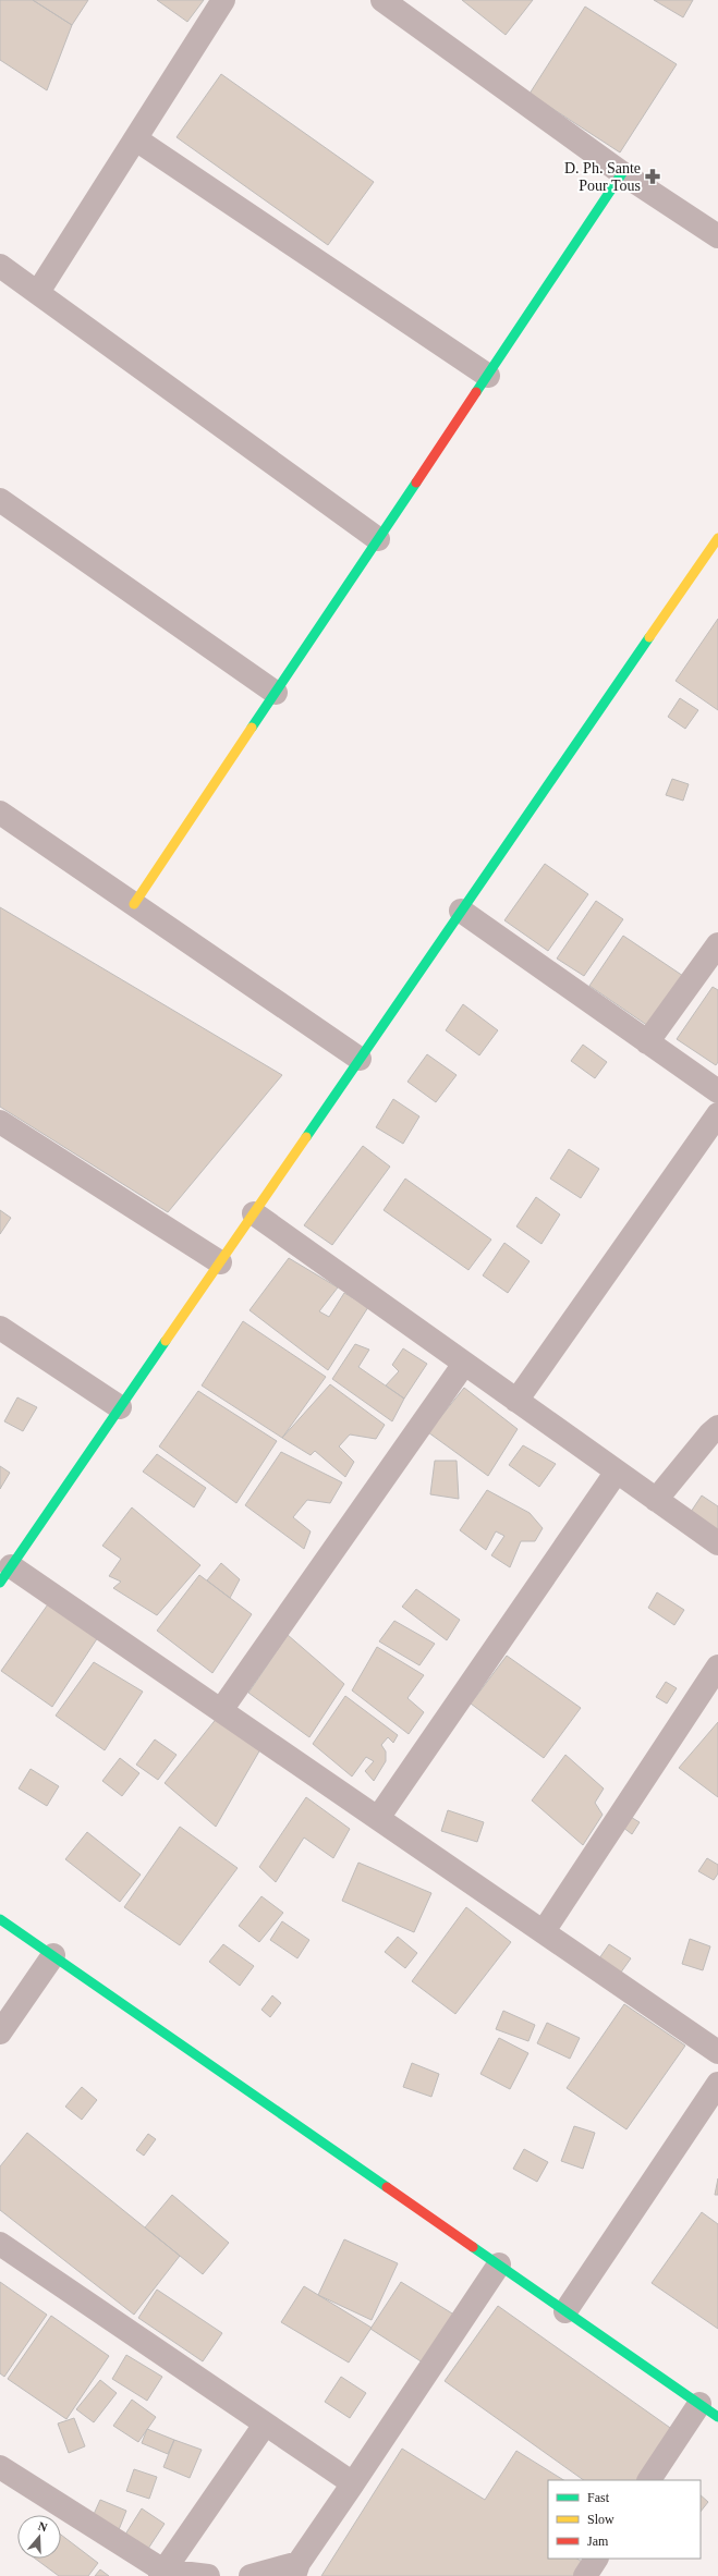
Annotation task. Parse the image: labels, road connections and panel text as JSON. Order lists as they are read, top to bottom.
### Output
{
  "places": {
    "pharmacy": ["D. Ph. Sante Pour Tous"]
  },
  "legend": ["Fast", "Slow", "Jam"],
  "north": "top"
}
